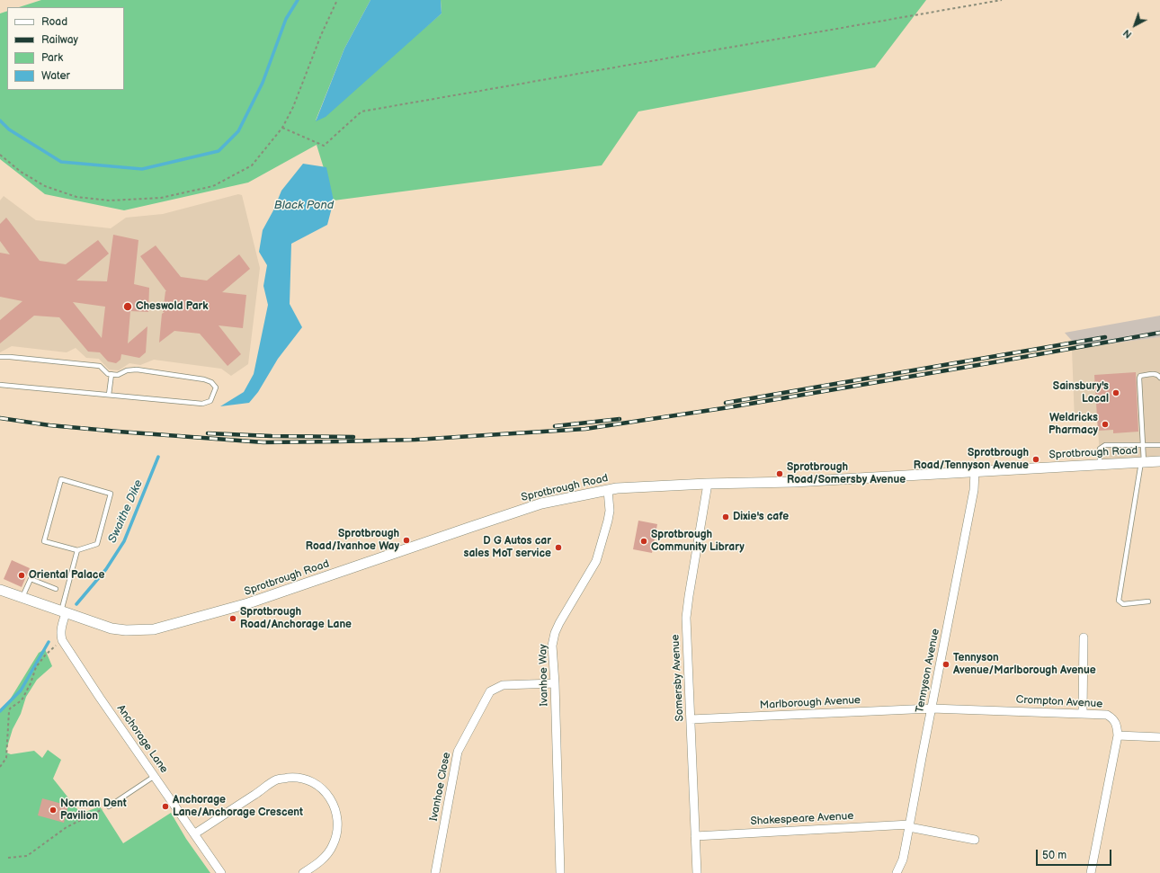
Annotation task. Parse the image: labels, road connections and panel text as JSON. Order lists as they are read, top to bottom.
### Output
{
  "streets": {
    "street": [
      "Sprotbrough Road",
      "Tennyson Avenue",
      "Ivanhoe Way",
      "Somersby Avenue",
      "Crompton Avenue",
      "Marlborough Avenue",
      "Anchorage Lane",
      "Ivanhoe Close",
      "Shakespeare Avenue"
    ]
  },
  "crossings": [
    ["Sprotbrough Road", "Tennyson Avenue"],
    ["Sprotbrough Road", "Ivanhoe Way"],
    ["Sprotbrough Road", "Somersby Avenue"],
    ["Tennyson Avenue", "Crompton Avenue"],
    ["Tennyson Avenue", "Marlborough Avenue"],
    ["Tennyson Avenue", "Shakespeare Avenue"],
    ["Ivanhoe Way", "Ivanhoe Close"],
    ["Somersby Avenue", "Marlborough Avenue"],
    ["Somersby Avenue", "Shakespeare Avenue"],
    ["Crompton Avenue", "Marlborough Avenue"]
  ],
  "water": ["Black Pond", "Swaithe Dike"],
  "places": [
    "Cheswold Park",
    "Sainsbury's Local",
    "Weldricks Pharmacy",
    "Sprotbrough Road/Tennyson Avenue",
    "Sprotbrough Road/Somersby Avenue",
    "Dixie's cafe",
    "Sprotbrough Road/Ivanhoe Way",
    "Sprotbrough Community Library",
    "D G Autos car sales MoT service",
    "Oriental Palace",
    "Sprotbrough Road/Anchorage Lane",
    "Tennyson Avenue/Marlborough Avenue",
    "Anchorage Lane/Anchorage Crescent",
    "Norman Dent Pavilion"
  ],
  "legend": [
    "Road",
    "Railway",
    "Park",
    "Water"
  ],
  "scale_bar": "50 m",
  "north": "bottom left"
}
